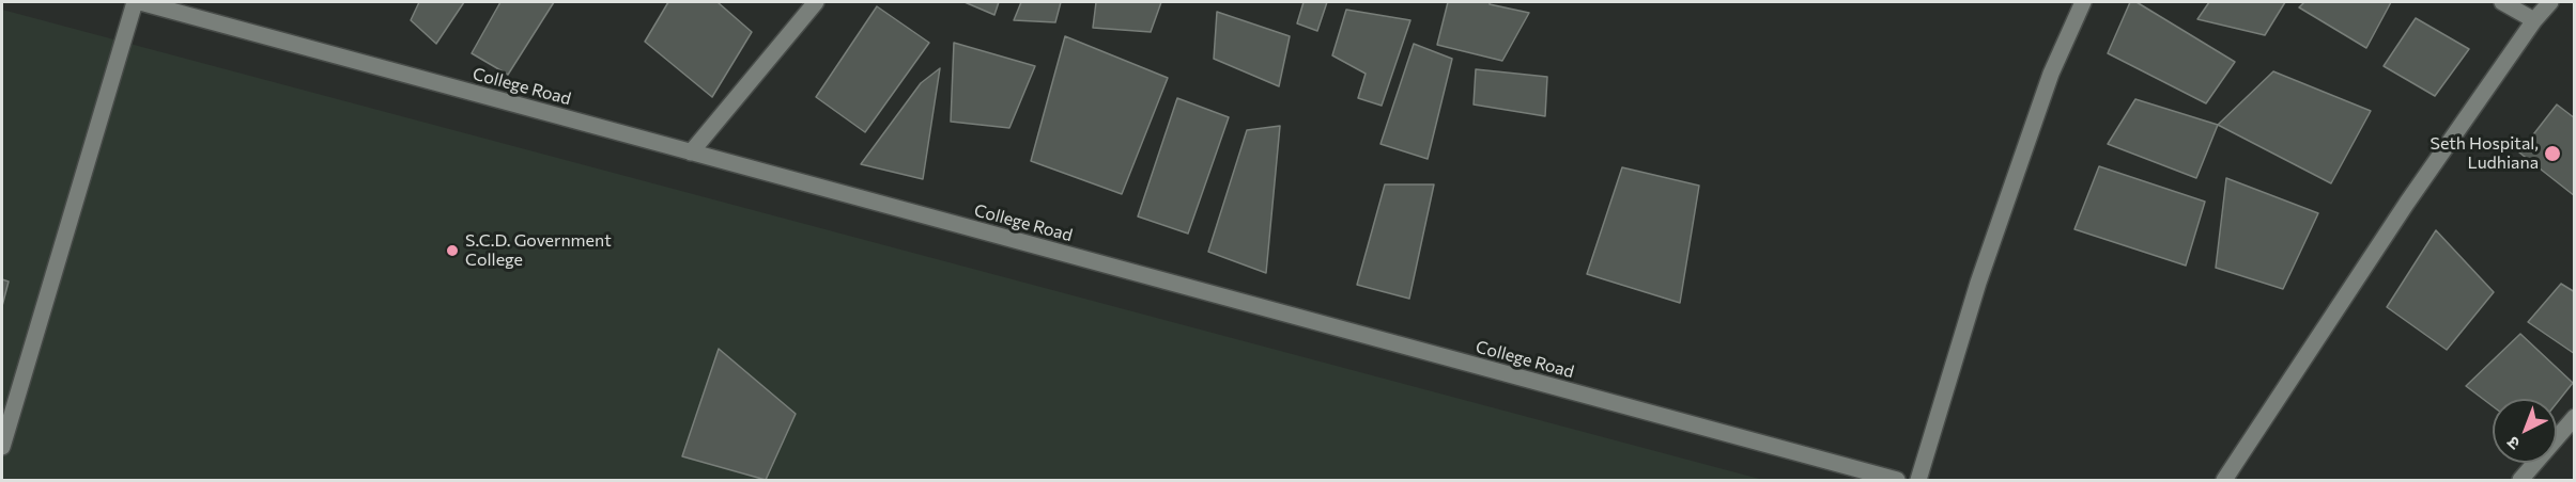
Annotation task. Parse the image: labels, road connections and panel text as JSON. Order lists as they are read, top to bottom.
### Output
{
  "streets": {
    "street": ["College Road"]
  },
  "places": ["Seth Hospital, Ludhiana", "S.C.D. Government College"],
  "north": "bottom left"
}
